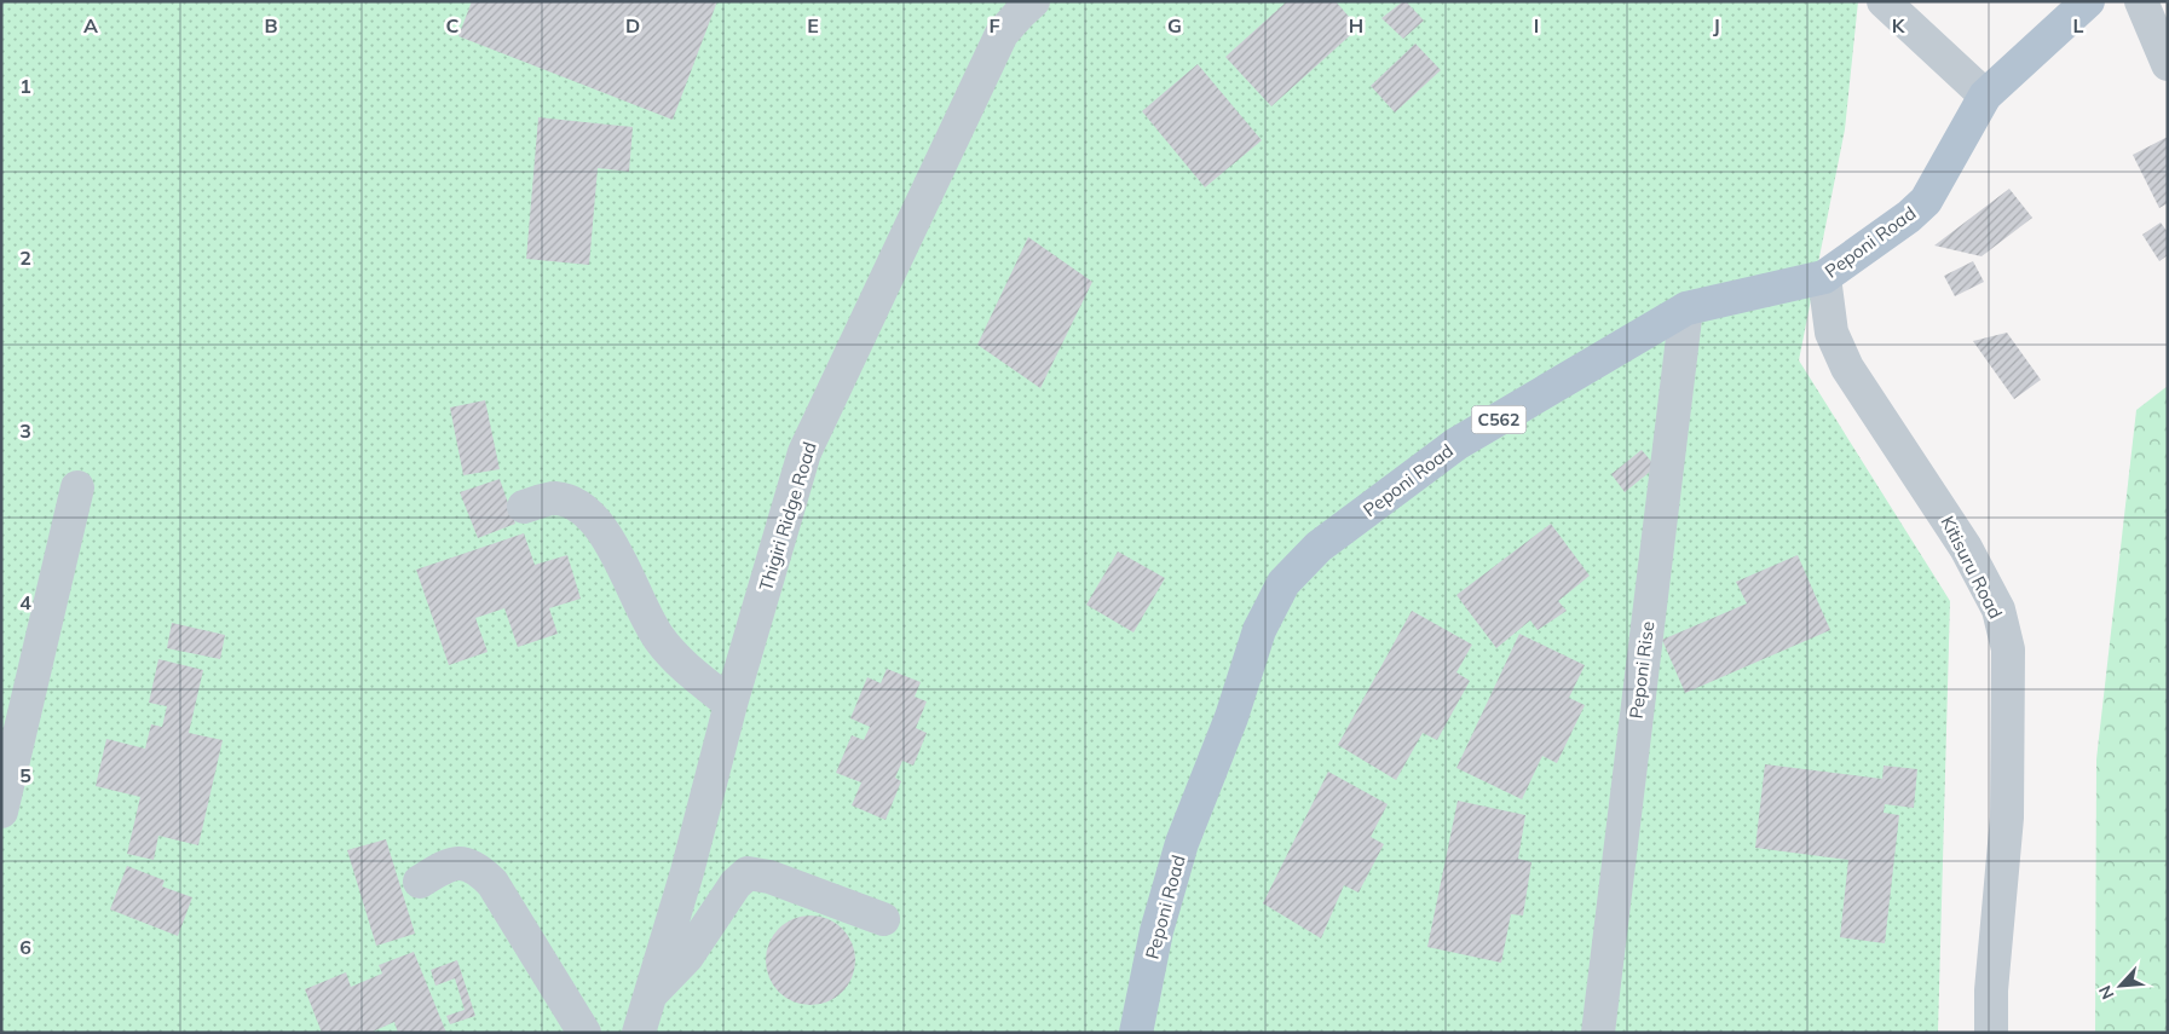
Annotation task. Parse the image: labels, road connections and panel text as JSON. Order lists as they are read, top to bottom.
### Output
{
  "streets": {
    "main road": ["Peponi Road", "C562"],
    "street": ["Thigiri Ridge Road", "Kitisuru Road", "Peponi Rise"]
  },
  "crossings": [
    ["Peponi Road", "Kitisuru Road"],
    ["Peponi Road", "Peponi Rise"]
  ],
  "north": "bottom left",
  "grid": {
    "columns": [
      "A",
      "B",
      "C",
      "D",
      "E",
      "F",
      "G",
      "H",
      "I",
      "J",
      "K",
      "L"
    ],
    "rows": [
      "1",
      "2",
      "3",
      "4",
      "5",
      "6"
    ]
  }
}
